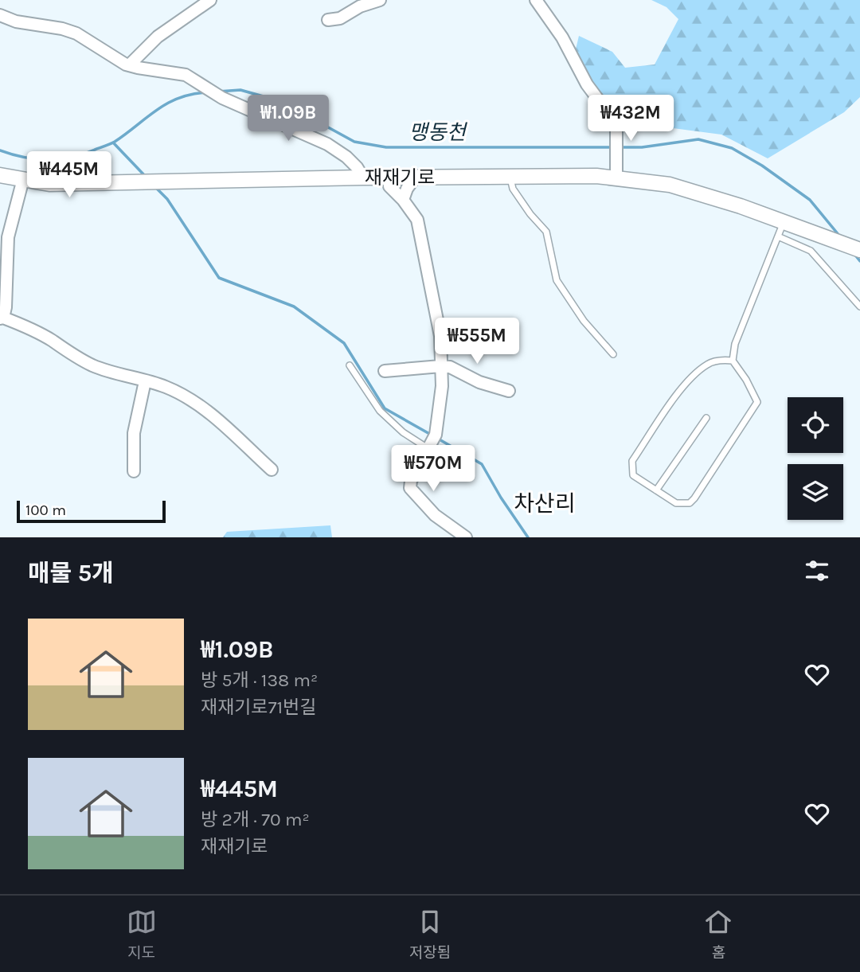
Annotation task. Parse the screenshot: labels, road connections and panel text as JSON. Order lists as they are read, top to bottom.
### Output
{
  "streets": {
    "street": ["재재기로"]
  },
  "districts": ["차산리"],
  "water": ["맹동천"],
  "scale_bar": "100 m",
  "page": {
    "price": [
      "₩1.09B",
      "₩432M",
      "₩445M",
      "₩555M",
      "₩570M"
    ],
    "scale": "100 m",
    "heading": "매물 5개",
    "list": [
      {
        "name": "₩1.09B",
        "note": "방 5개 · 138 m² · 재재기로71번길"
      },
      {
        "name": "₩445M",
        "note": "방 2개 · 70 m² · 재재기로"
      }
    ],
    "tabs": ["지도", "저장됨", "홈"]
  }
}
